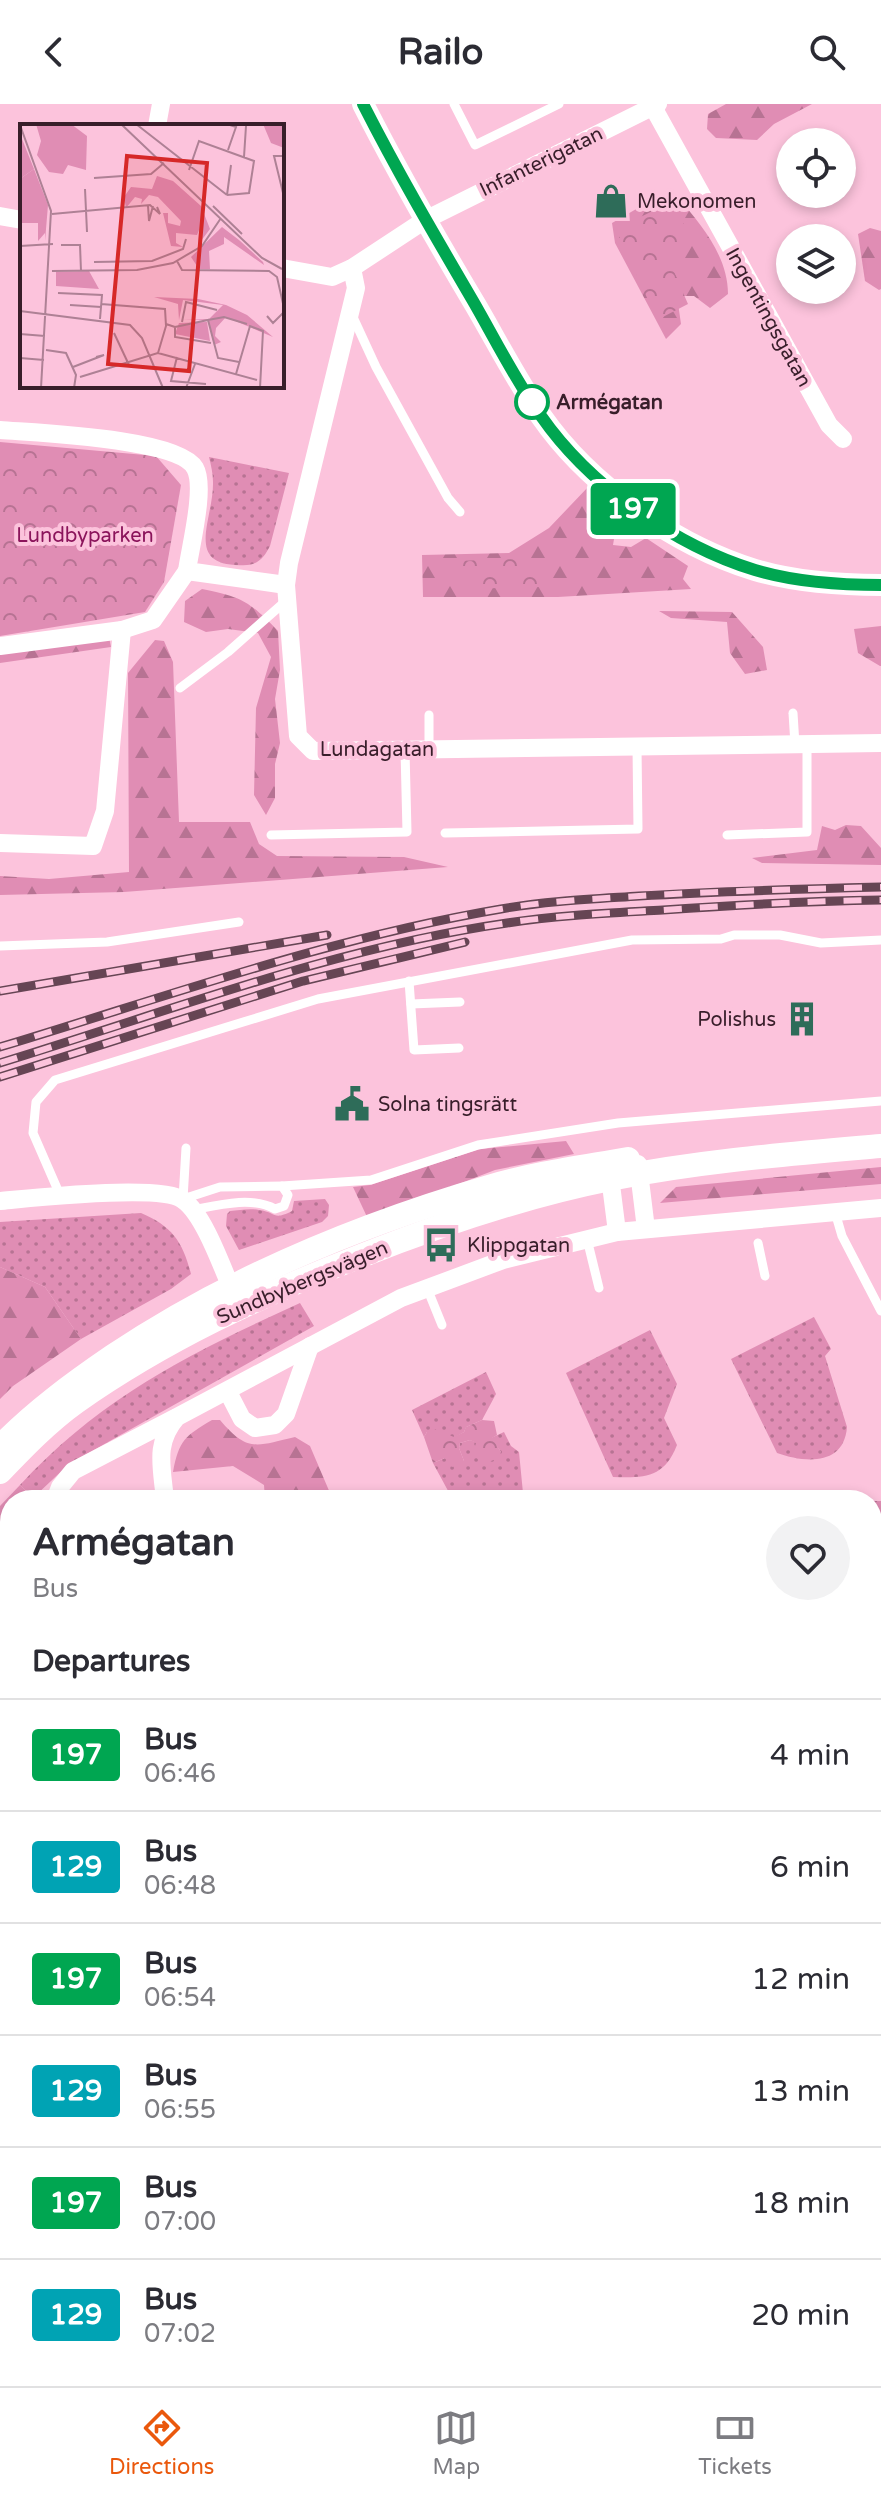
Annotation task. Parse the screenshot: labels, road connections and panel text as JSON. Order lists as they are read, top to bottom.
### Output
{
  "streets": {
    "main road": ["Sundbybergsvägen"],
    "street": ["Infanterigatan", "Ingentingsgatan", "Lundagatan"]
  },
  "crossings": [
    ["Infanterigatan", "Ingentingsgatan"]
  ],
  "parks": ["Lundbyparken"],
  "places": {
    "shop": ["Mekonomen"],
    "other": ["Armégatan"],
    "building": ["Polishus"],
    "public building": ["Solna tingsrätt"],
    "bus stop": ["Klippgatan"]
  },
  "lines": ["bus line 197"],
  "page": {
    "header": "Railo",
    "on_map": "197",
    "heading": [
      ["Armégatan", "Bus"],
      "Departures"
    ],
    "list": [
      {
        "mark": "197",
        "name": "Bus",
        "note": "06:46",
        "value": "4 min"
      },
      {
        "mark": "129",
        "name": "Bus",
        "note": "06:48",
        "value": "6 min"
      },
      {
        "mark": "197",
        "name": "Bus",
        "note": "06:54",
        "value": "12 min"
      },
      {
        "mark": "129",
        "name": "Bus",
        "note": "06:55",
        "value": "13 min"
      },
      {
        "mark": "197",
        "name": "Bus",
        "note": "07:00",
        "value": "18 min"
      },
      {
        "mark": "129",
        "name": "Bus",
        "note": "07:02",
        "value": "20 min"
      }
    ],
    "tabs": ["Directions", "Map", "Tickets"]
  }
}
